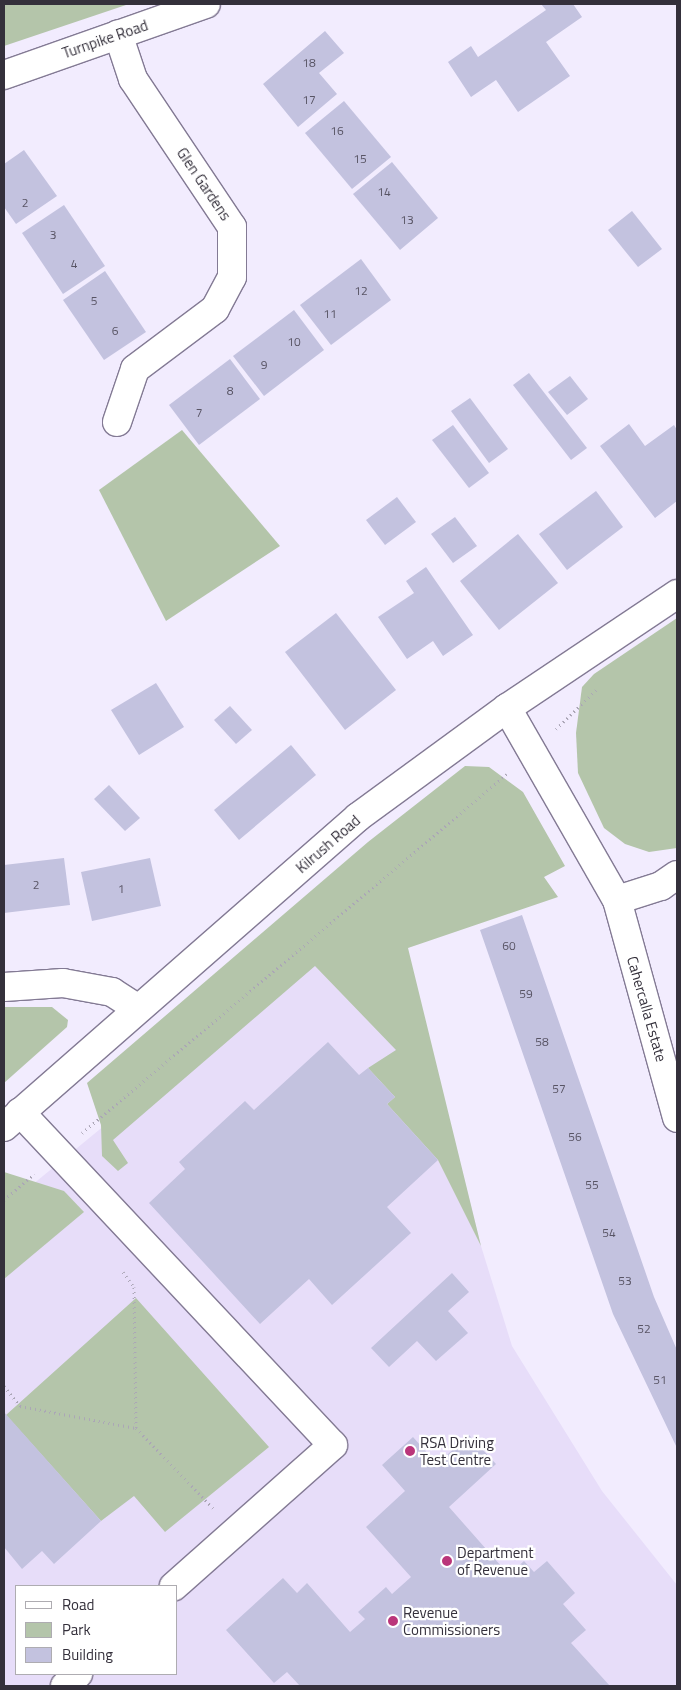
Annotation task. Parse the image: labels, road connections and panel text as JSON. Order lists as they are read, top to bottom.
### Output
{
  "streets": {
    "street": [
      "Turnpike Road",
      "Glen Gardens",
      "Kilrush Road",
      "Cahercalla Estate"
    ]
  },
  "crossings": [
    ["Turnpike Road", "Glen Gardens"],
    ["Kilrush Road", "Cahercalla Estate"]
  ],
  "places": ["RSA Driving Test Centre", "Department of Revenue", "Revenue Commissioners"],
  "house_numbers": [
    "18",
    "17",
    "16",
    "15",
    "14",
    "2",
    "13",
    "3",
    "4",
    "12",
    "5",
    "11",
    "6",
    "10",
    "9",
    "8",
    "7",
    "2",
    "1",
    "60",
    "59",
    "58",
    "57",
    "56",
    "55",
    "54",
    "53",
    "52",
    "51"
  ],
  "legend": ["Road", "Park", "Building"]
}
